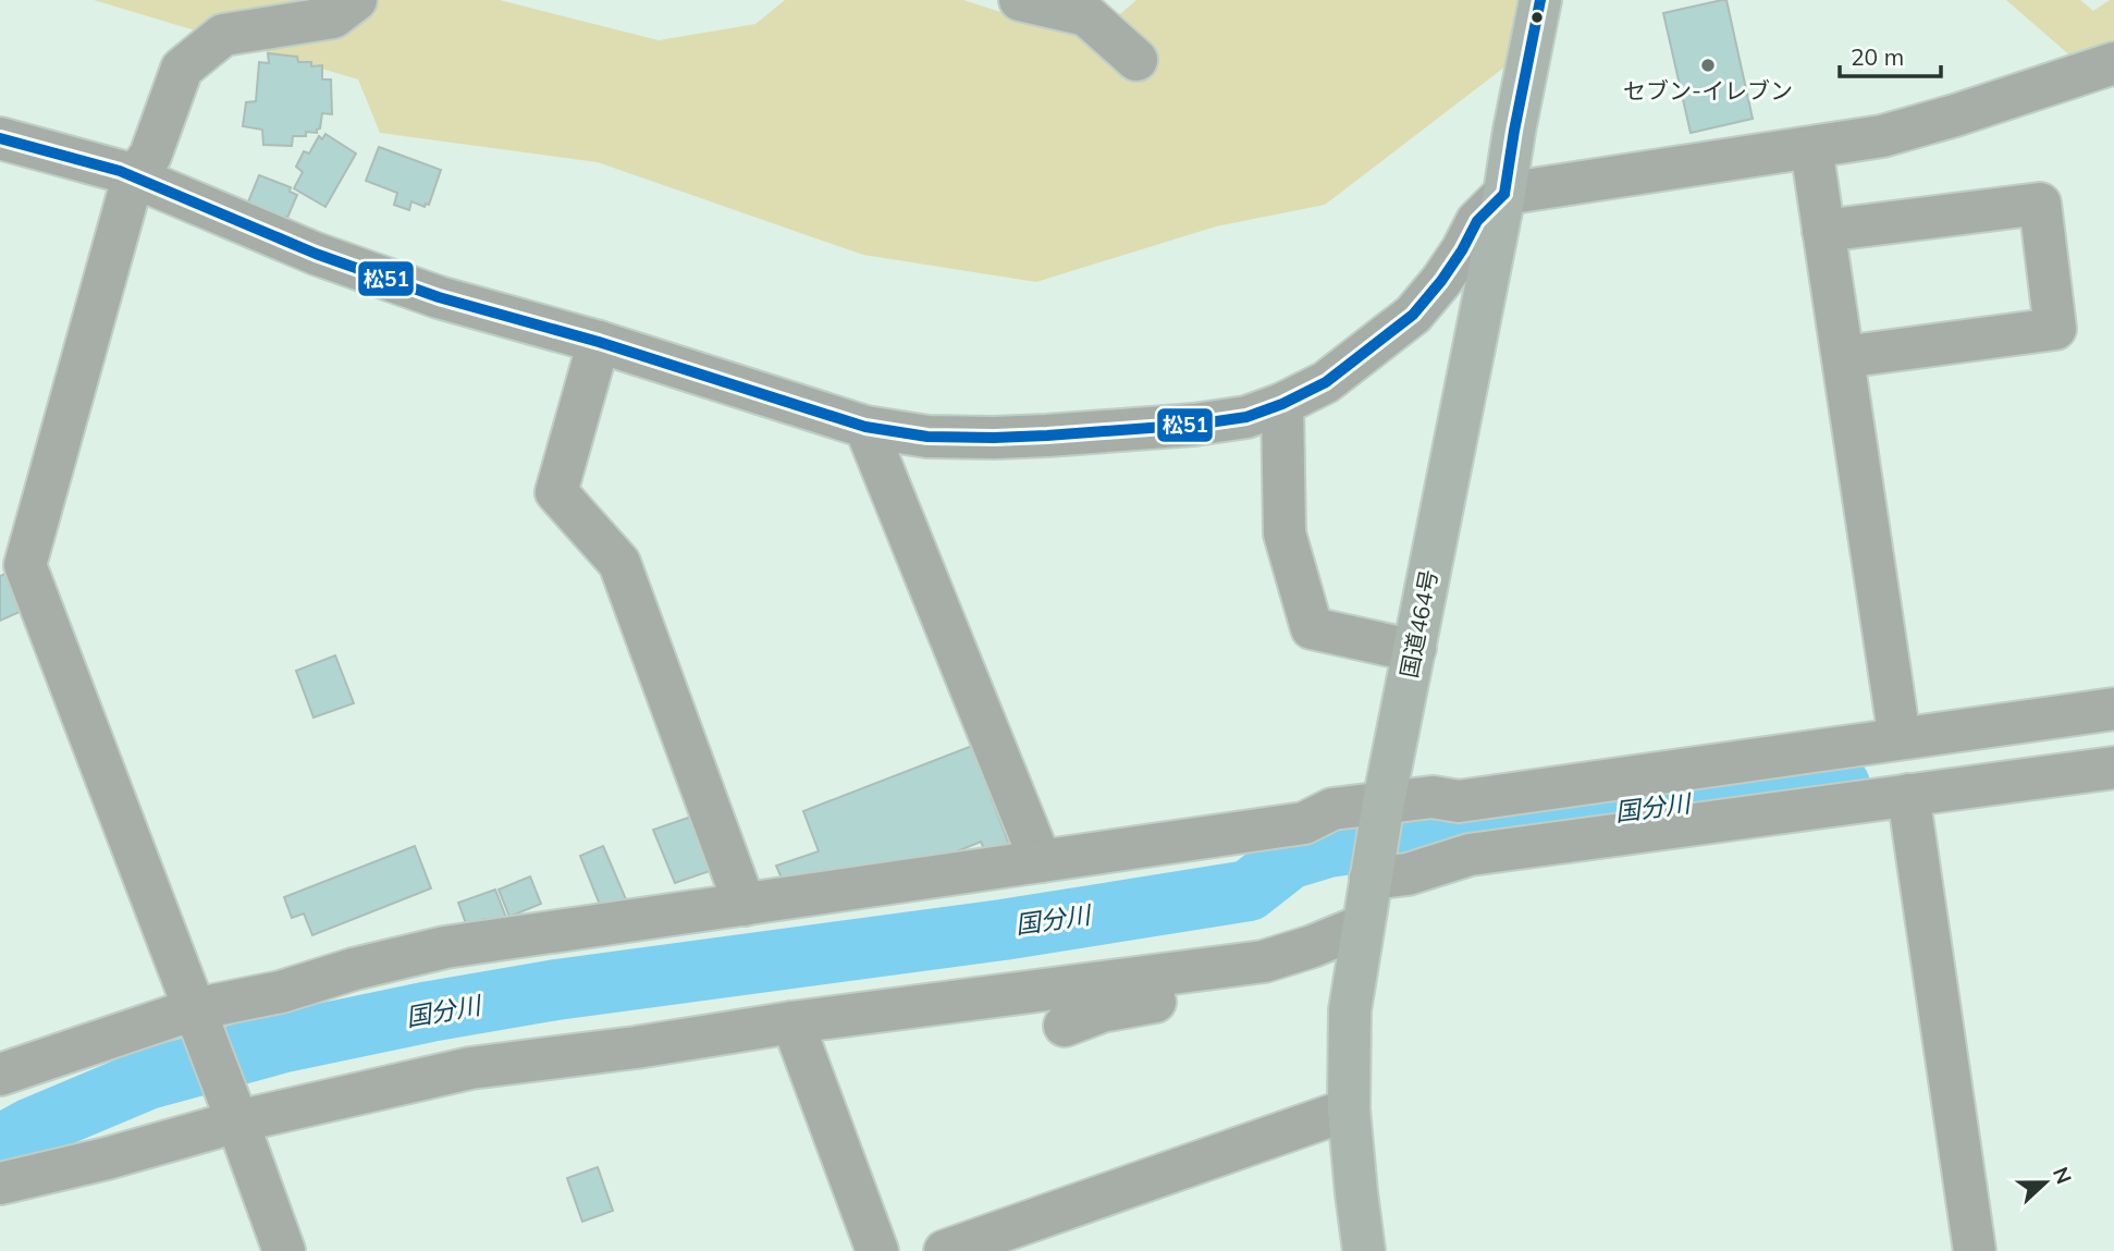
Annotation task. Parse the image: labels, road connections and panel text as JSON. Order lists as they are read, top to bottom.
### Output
{
  "streets": {
    "highway": ["国道464号"]
  },
  "water": ["国分川"],
  "places": ["セブン-イレブン"],
  "lines": ["transit line 松51"],
  "scale_bar": "20 m",
  "north": "right"
}
